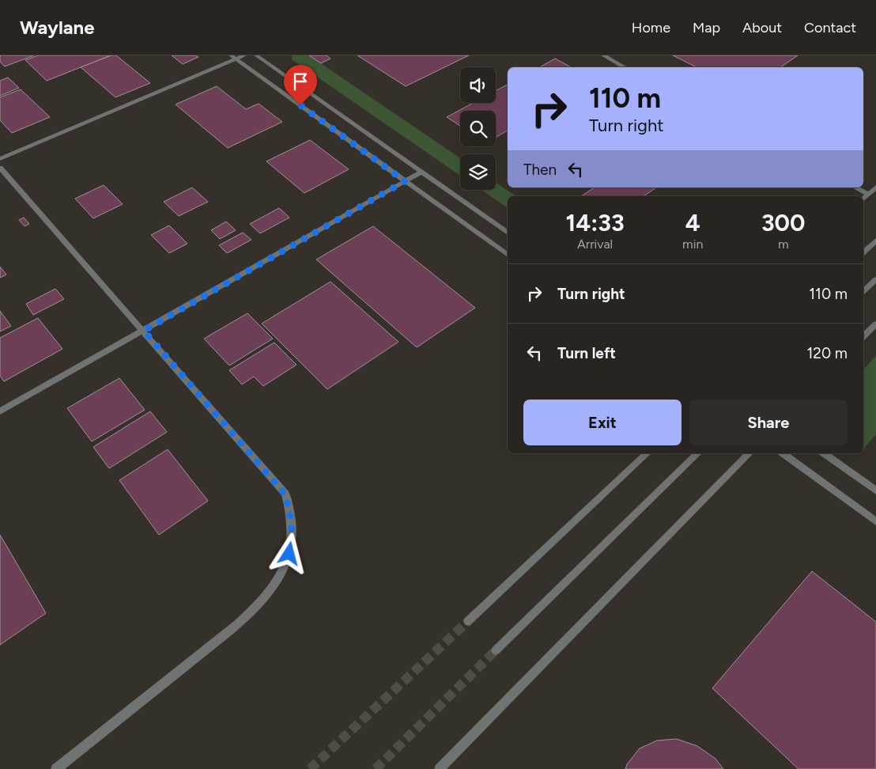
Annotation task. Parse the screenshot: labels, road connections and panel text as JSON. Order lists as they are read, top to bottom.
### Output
{
  "page": {
    "header": "Waylane",
    "nav": [
      "Home",
      "Map",
      "About",
      "Contact"
    ],
    "turn": ["110 m", "Turn right"],
    "then": "Then",
    "eta": [
      "14:33",
      "Arrival",
      "4",
      "min",
      "300",
      "m"
    ],
    "list": [
      {
        "name": "Turn right",
        "value": "110 m"
      },
      {
        "name": "Turn left",
        "value": "120 m"
      }
    ],
    "buttons": ["Exit", "Share"]
  }
}
